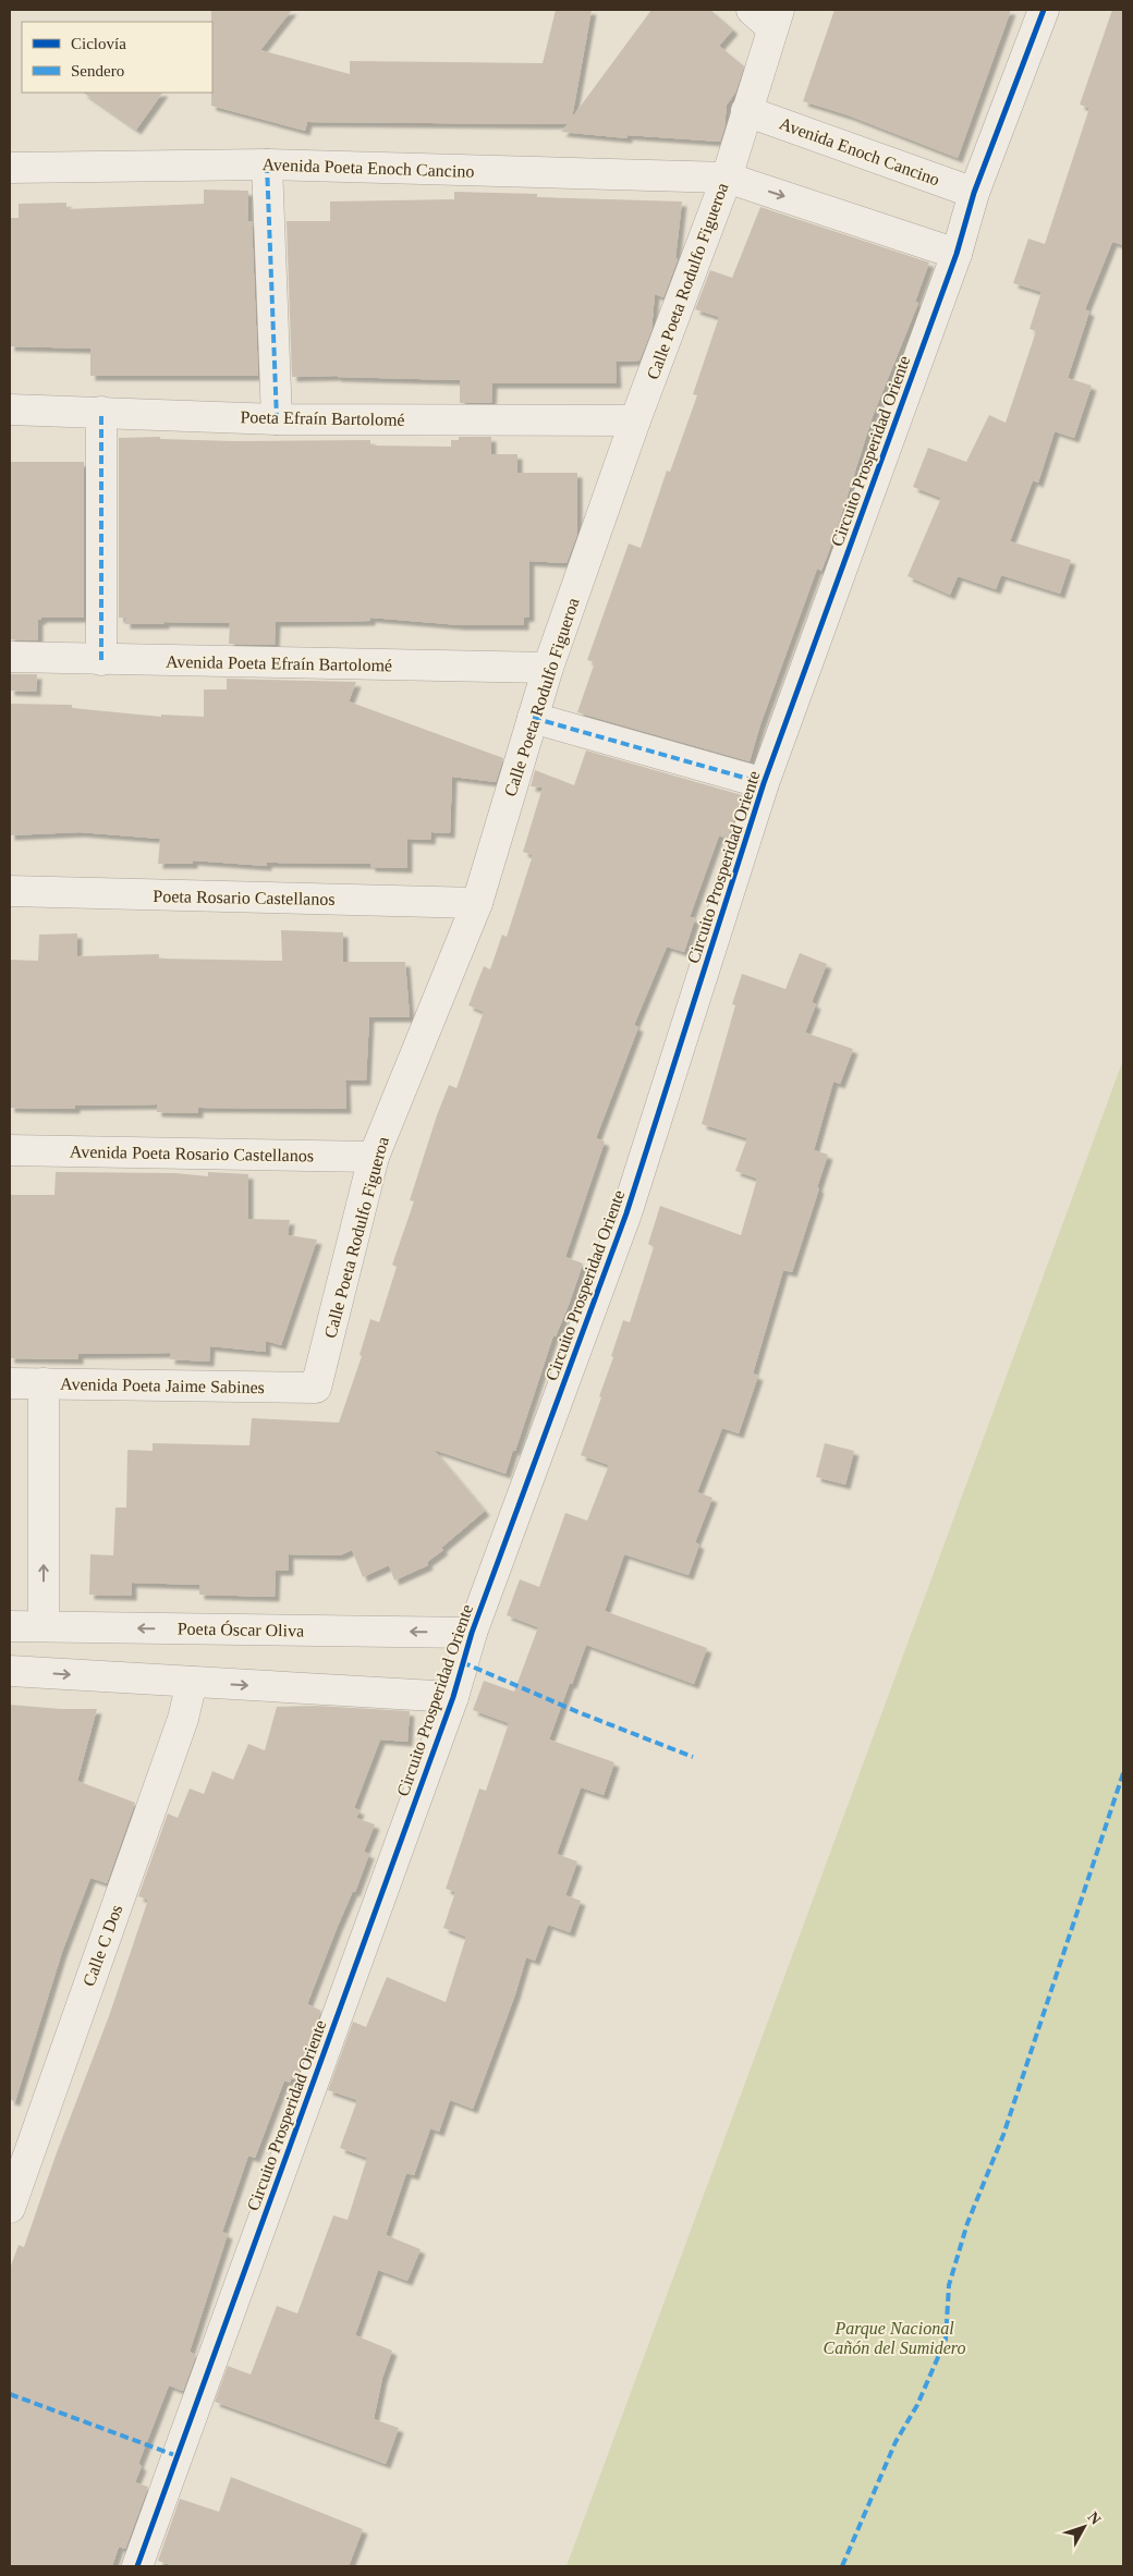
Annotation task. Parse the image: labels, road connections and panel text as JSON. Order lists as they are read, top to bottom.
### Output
{
  "streets": {
    "street": [
      "Avenida Enoch Cancino",
      "Avenida Poeta Enoch Cancino",
      "Calle Poeta Rodulfo Figueroa",
      "Poeta Efraín Bartolomé",
      "Circuito Prosperidad Oriente",
      "Avenida Poeta Efraín Bartolomé",
      "Poeta Rosario Castellanos",
      "Avenida Poeta Rosario Castellanos",
      "Avenida Poeta Jaime Sabines",
      "Poeta Óscar Oliva",
      "Calle C Dos"
    ]
  },
  "crossings": [
    ["Avenida Enoch Cancino", "Calle Poeta Rodulfo Figueroa"],
    ["Avenida Enoch Cancino", "Circuito Prosperidad Oriente"],
    ["Avenida Poeta Enoch Cancino", "Calle Poeta Rodulfo Figueroa"],
    ["Calle Poeta Rodulfo Figueroa", "Poeta Efraín Bartolomé"],
    ["Calle Poeta Rodulfo Figueroa", "Avenida Poeta Efraín Bartolomé"],
    ["Calle Poeta Rodulfo Figueroa", "Poeta Rosario Castellanos"],
    ["Calle Poeta Rodulfo Figueroa", "Avenida Poeta Rosario Castellanos"],
    ["Calle Poeta Rodulfo Figueroa", "Avenida Poeta Jaime Sabines"],
    ["Circuito Prosperidad Oriente", "Poeta Óscar Oliva"]
  ],
  "parks": ["Parque Nacional Cañón del Sumidero"],
  "legend": ["Ciclovía", "Sendero"],
  "north": "top right"
}
